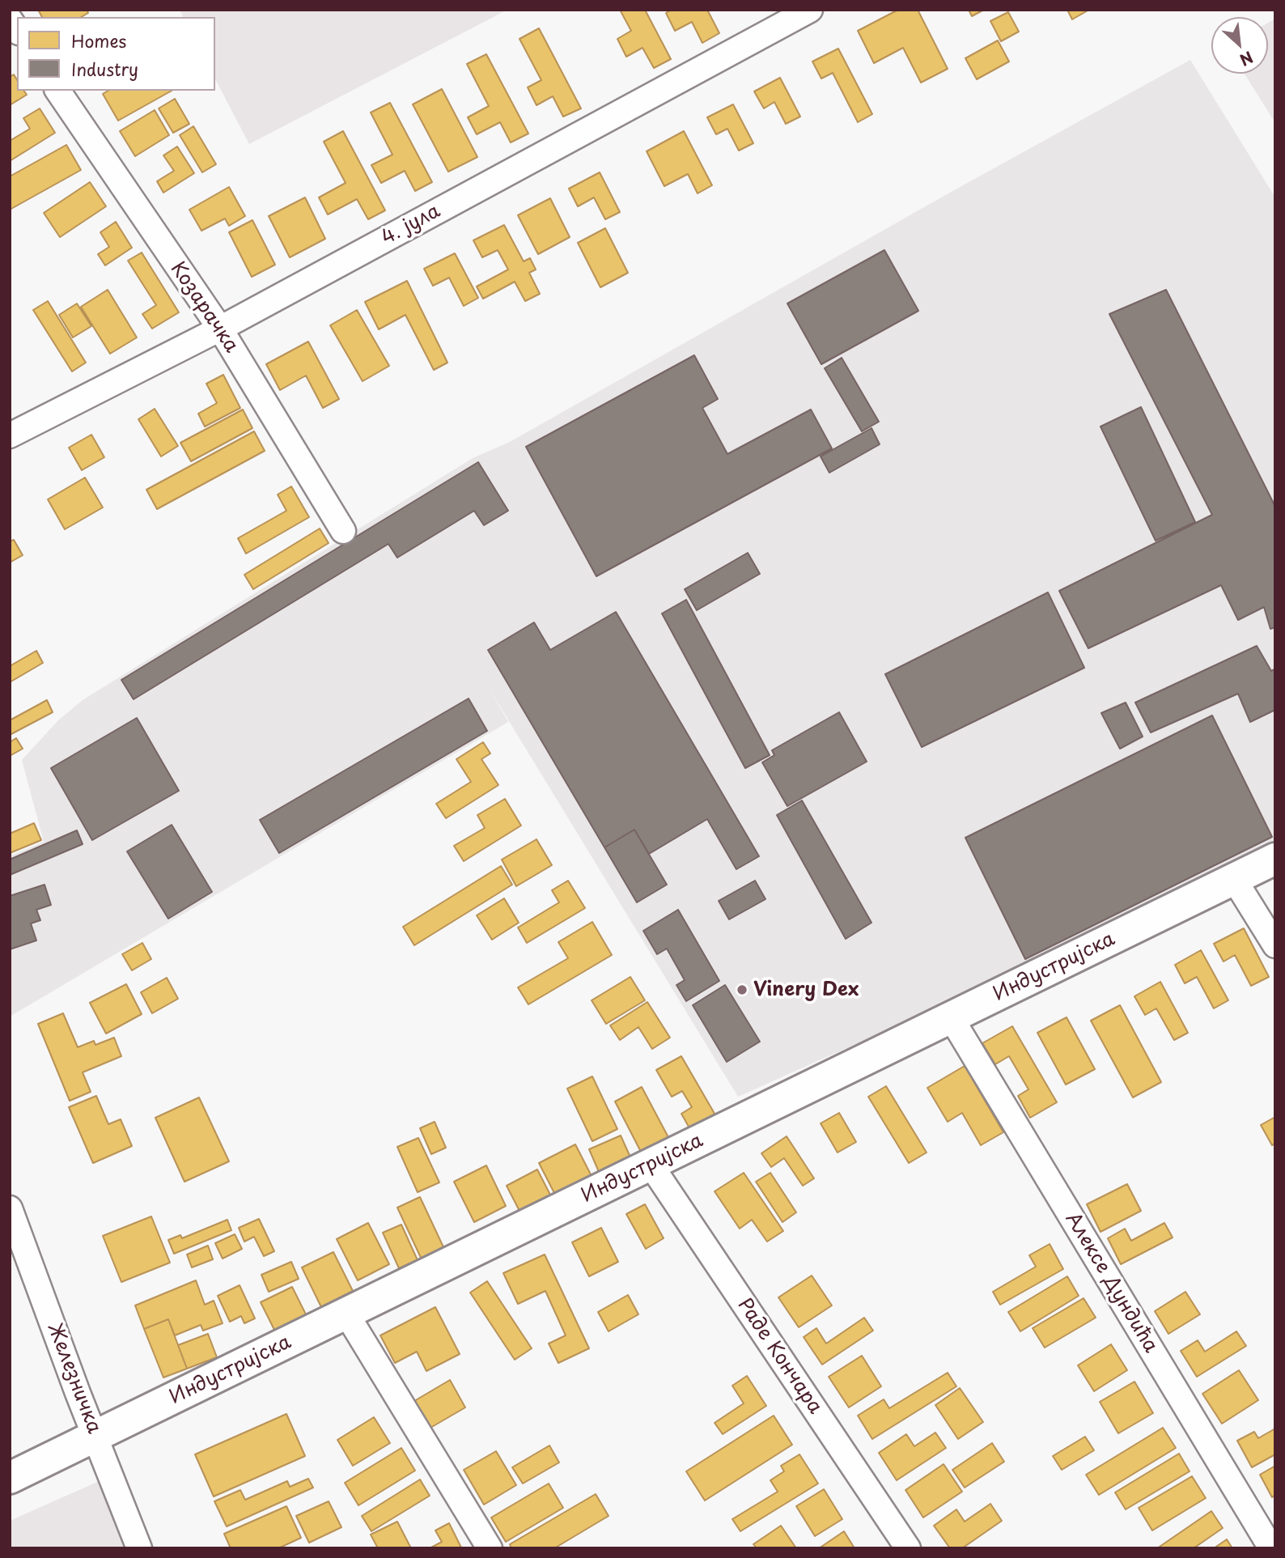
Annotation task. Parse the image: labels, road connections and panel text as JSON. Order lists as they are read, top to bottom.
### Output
{
  "streets": {
    "main road": ["Индустријска"],
    "street": [
      "4. јула",
      "Козарачка",
      "Алексе Дундића",
      "Раде Кончара",
      "Железничка"
    ]
  },
  "crossings": [
    ["4. јула", "Козарачка"],
    ["Индустријска", "Алексе Дундића"],
    ["Индустријска", "Раде Кончара"],
    ["Индустријска", "Железничка"]
  ],
  "places": ["Vinery Dex"],
  "legend": ["Homes", "Industry"],
  "north": "bottom right"
}
